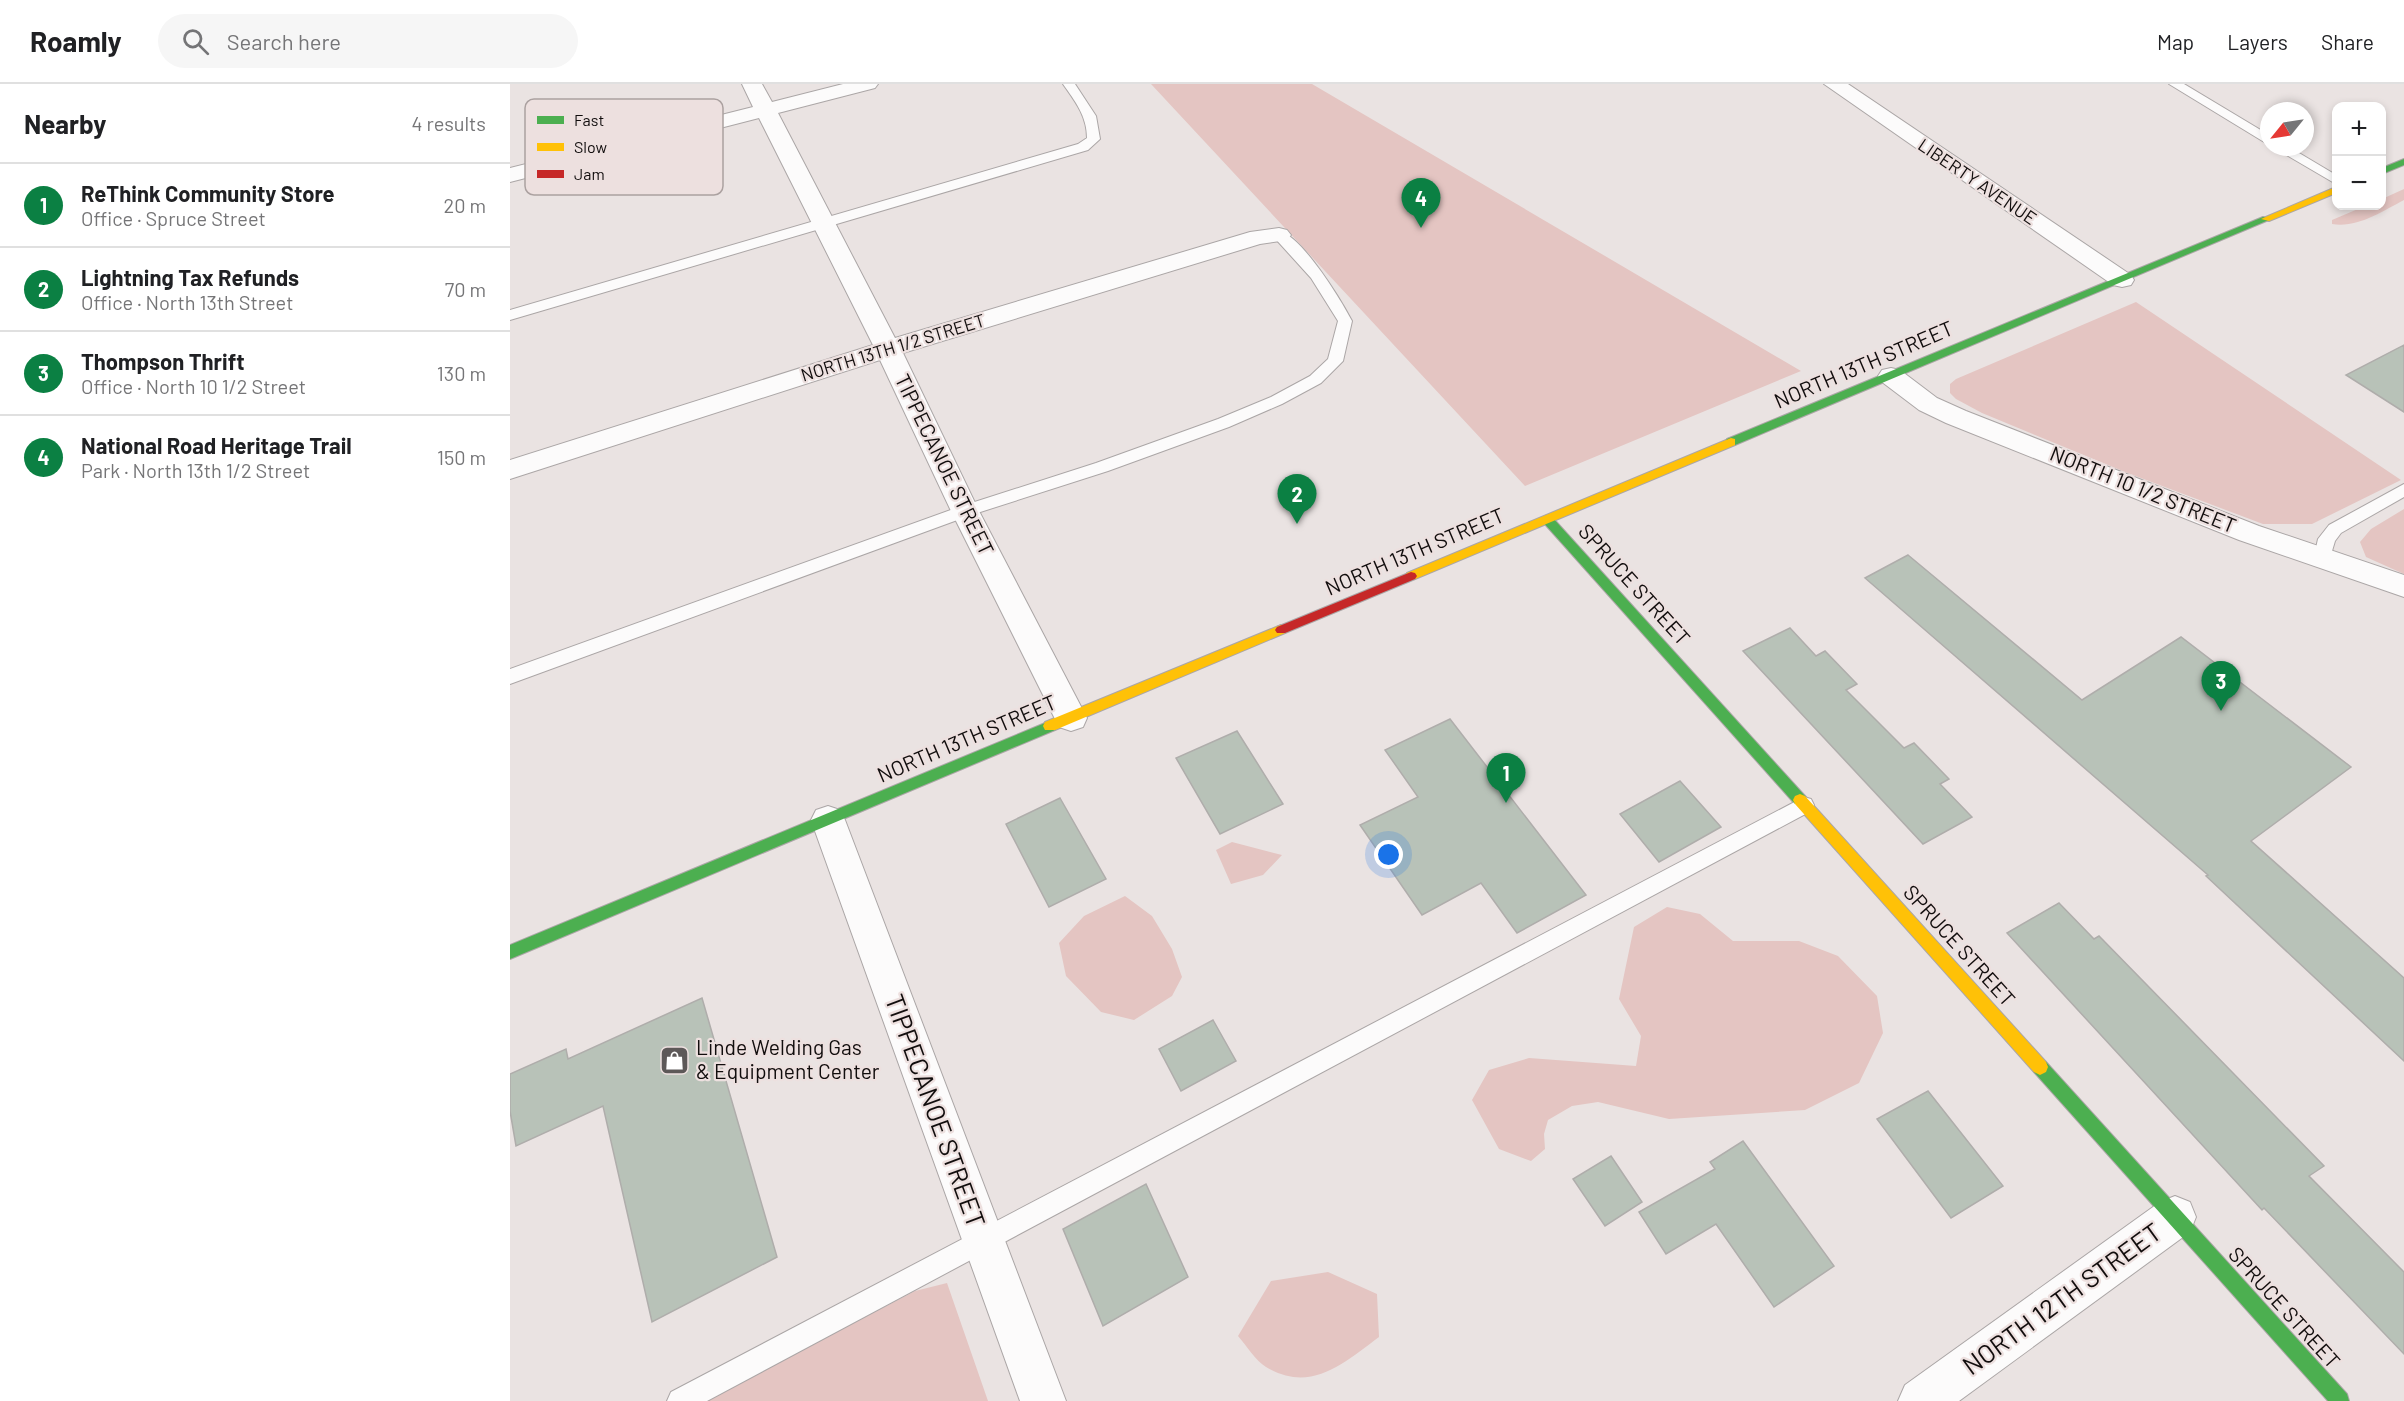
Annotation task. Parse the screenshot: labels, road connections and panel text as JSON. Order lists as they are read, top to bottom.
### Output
{
  "streets": {
    "main road": ["NORTH 13TH STREET", "SPRUCE STREET"],
    "street": [
      "LIBERTY AVENUE",
      "NORTH 13TH 1/2 STREET",
      "TIPPECANOE STREET",
      "NORTH 10 1/2 STREET",
      "NORTH 12TH STREET"
    ]
  },
  "crossings": [
    ["LIBERTY AVENUE", "NORTH 13TH STREET"],
    ["NORTH 13TH 1/2 STREET", "TIPPECANOE STREET"],
    ["NORTH 13TH STREET", "TIPPECANOE STREET"],
    ["NORTH 13TH STREET", "NORTH 10 1/2 STREET"],
    ["NORTH 13TH STREET", "SPRUCE STREET"],
    ["SPRUCE STREET", "NORTH 12TH STREET"]
  ],
  "places": {
    "shop": ["Linde Welding Gas & Equipment Center"]
  },
  "legend": ["Fast", "Slow", "Jam"],
  "north": "bottom left",
  "page": {
    "header": "Roamly",
    "search": "Search here",
    "nav": ["Map", "Layers", "Share"],
    "heading": ["Nearby", "4 results"],
    "map_buttons": ["+", "−"],
    "list": [
      {
        "mark": "1",
        "name": "ReThink Community Store",
        "note": "Office · Spruce Street",
        "value": "20 m"
      },
      {
        "mark": "2",
        "name": "Lightning Tax Refunds",
        "note": "Office · North 13th Street",
        "value": "70 m"
      },
      {
        "mark": "3",
        "name": "Thompson Thrift",
        "note": "Office · North 10 1/2 Street",
        "value": "130 m"
      },
      {
        "mark": "4",
        "name": "National Road Heritage Trail",
        "note": "Park · North 13th 1/2 Street",
        "value": "150 m"
      }
    ],
    "pins": [
      "4",
      "2",
      "3",
      "1"
    ]
  }
}
